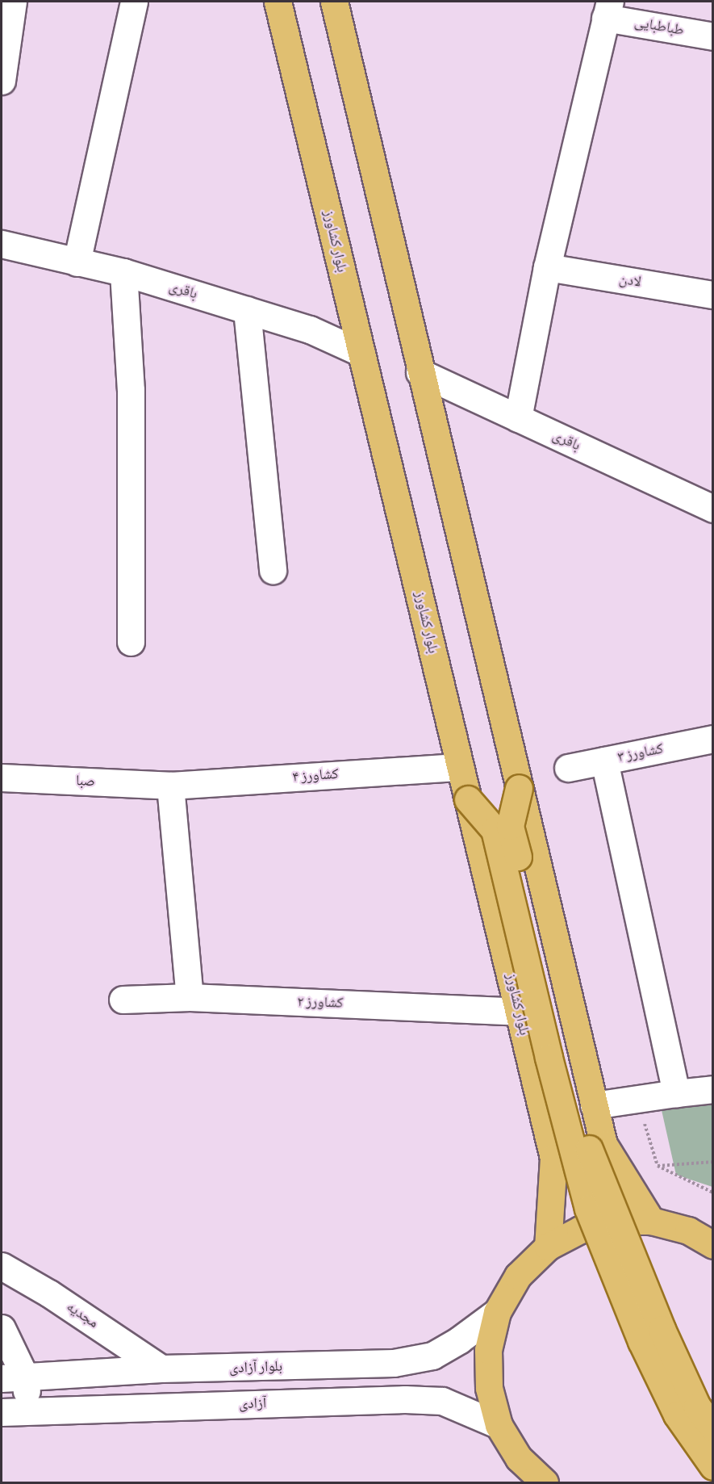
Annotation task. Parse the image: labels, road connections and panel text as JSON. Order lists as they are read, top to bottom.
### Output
{
  "streets": {
    "main road": ["بلوار کشاورز"],
    "street": [
      "طباطبایی",
      "لادن",
      "باقری",
      "کشاورز ۳",
      "کشاورز ۴",
      "صبا",
      "کشاورز ۲",
      "مجدیه",
      "بلوار آزادی",
      "آزادی"
    ]
  },
  "crossings": [
    ["بلوار کشاورز", "باقری"],
    ["بلوار کشاورز", "کشاورز ۴"],
    ["بلوار کشاورز", "کشاورز ۲"],
    ["کشاورز ۴", "صبا"],
    ["مجدیه", "بلوار آزادی"]
  ]
}
